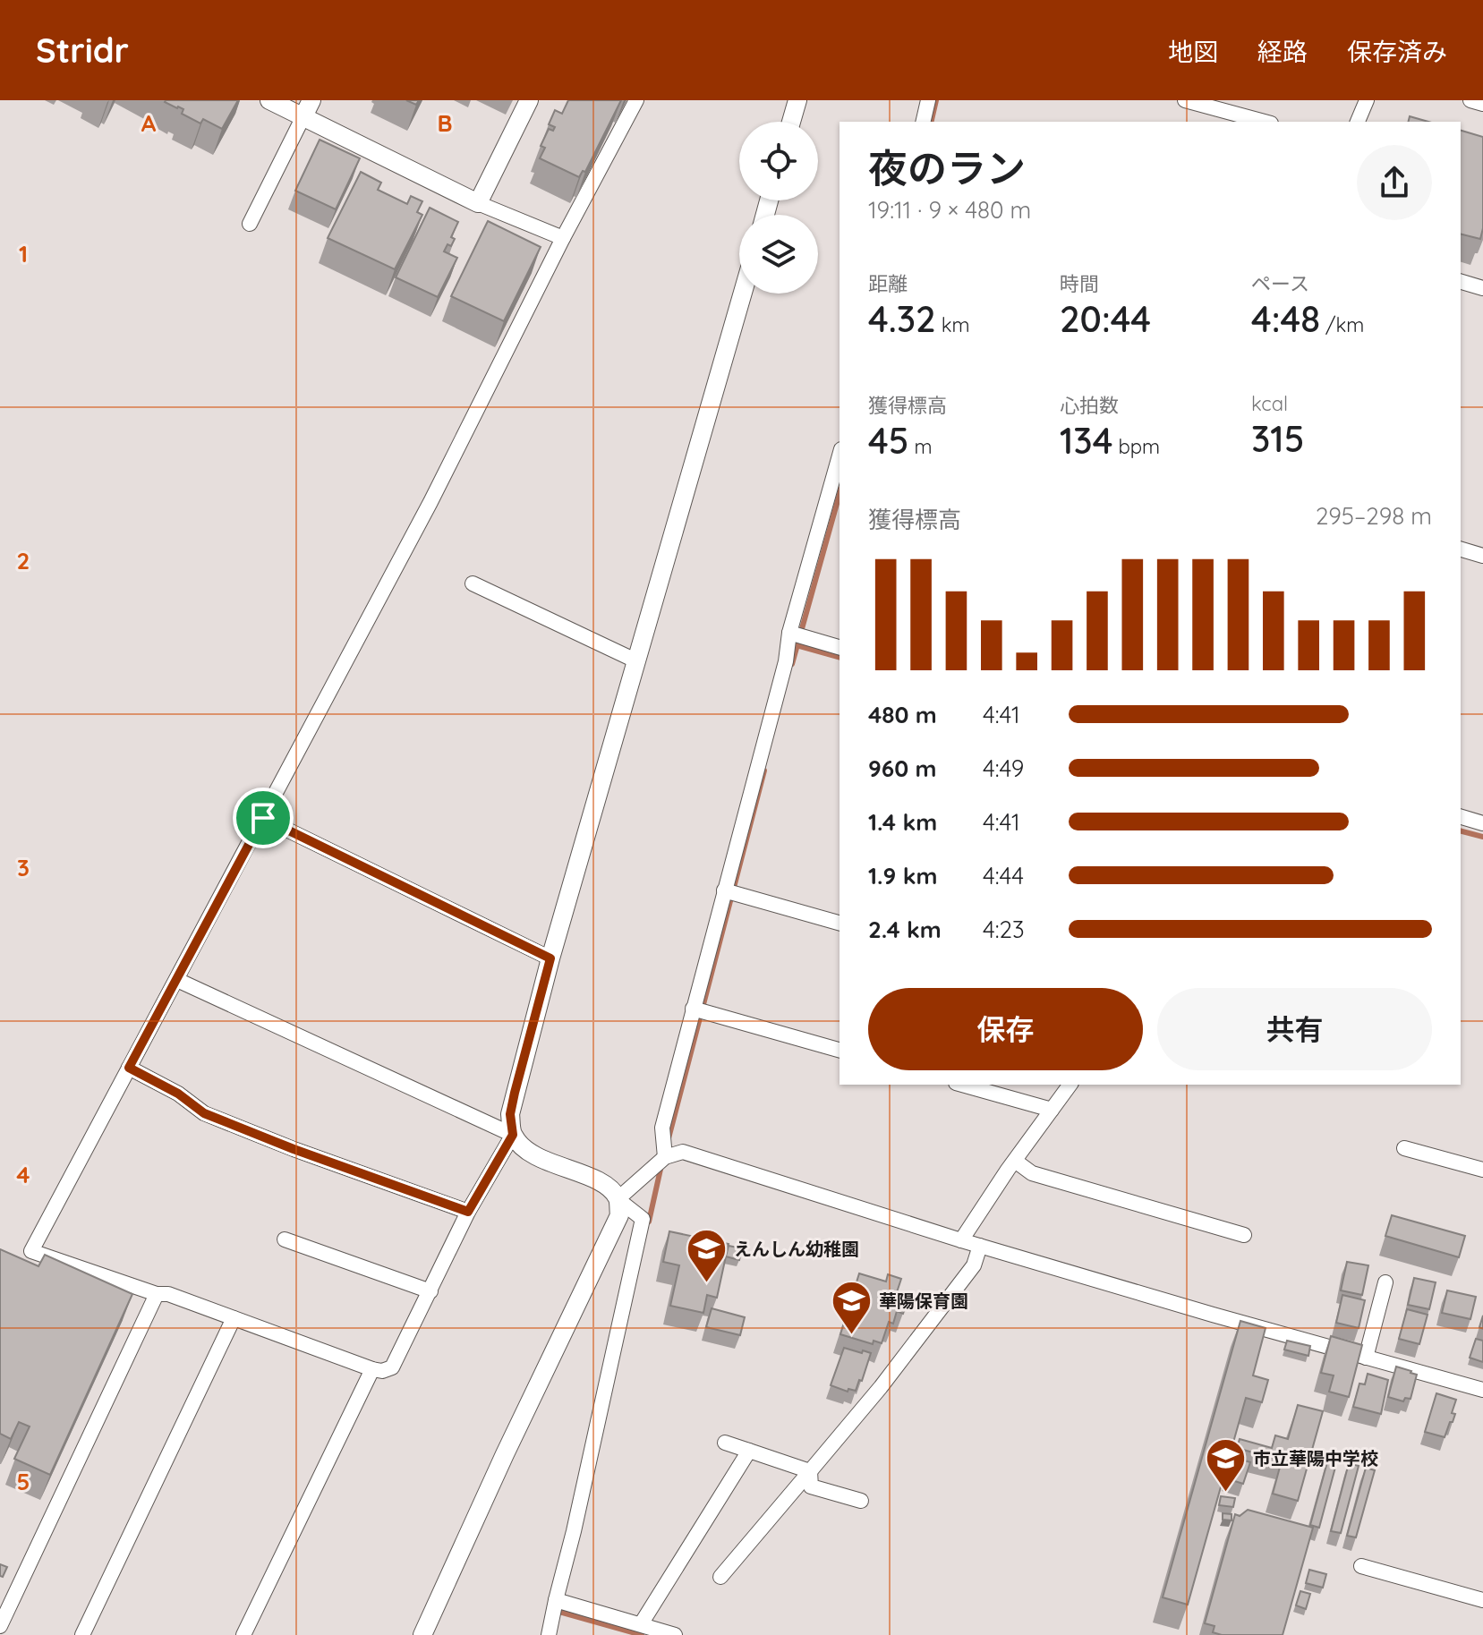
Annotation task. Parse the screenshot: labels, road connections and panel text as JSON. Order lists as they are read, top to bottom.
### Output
{
  "places": {
    "school or university": ["えんしん幼稚園", "華陽保育園", "市立華陽中学校"]
  },
  "page": {
    "header": "Stridr",
    "nav": ["地図", "経路", "保存済み"],
    "heading": ["夜のラン", "19:11 · 9 × 480 m"],
    "stats": [
      ["距離", "4.32 km"],
      ["時間", "20:44"],
      ["ペース", "4:48 /km"],
      ["獲得標高", "45 m"],
      ["心拍数", "134 bpm"],
      ["kcal", "315"]
    ],
    "chart": ["獲得標高", "295–298 m"],
    "list": [
      {
        "name": "480 m",
        "note": "4:41"
      },
      {
        "name": "960 m",
        "note": "4:49"
      },
      {
        "name": "1.4 km",
        "note": "4:41"
      },
      {
        "name": "1.9 km",
        "note": "4:44"
      },
      {
        "name": "2.4 km",
        "note": "4:23"
      }
    ],
    "buttons": ["保存", "共有"]
  },
  "grid": {
    "columns": ["A", "B"],
    "rows": [
      "1",
      "2",
      "3",
      "4",
      "5"
    ]
  }
}
